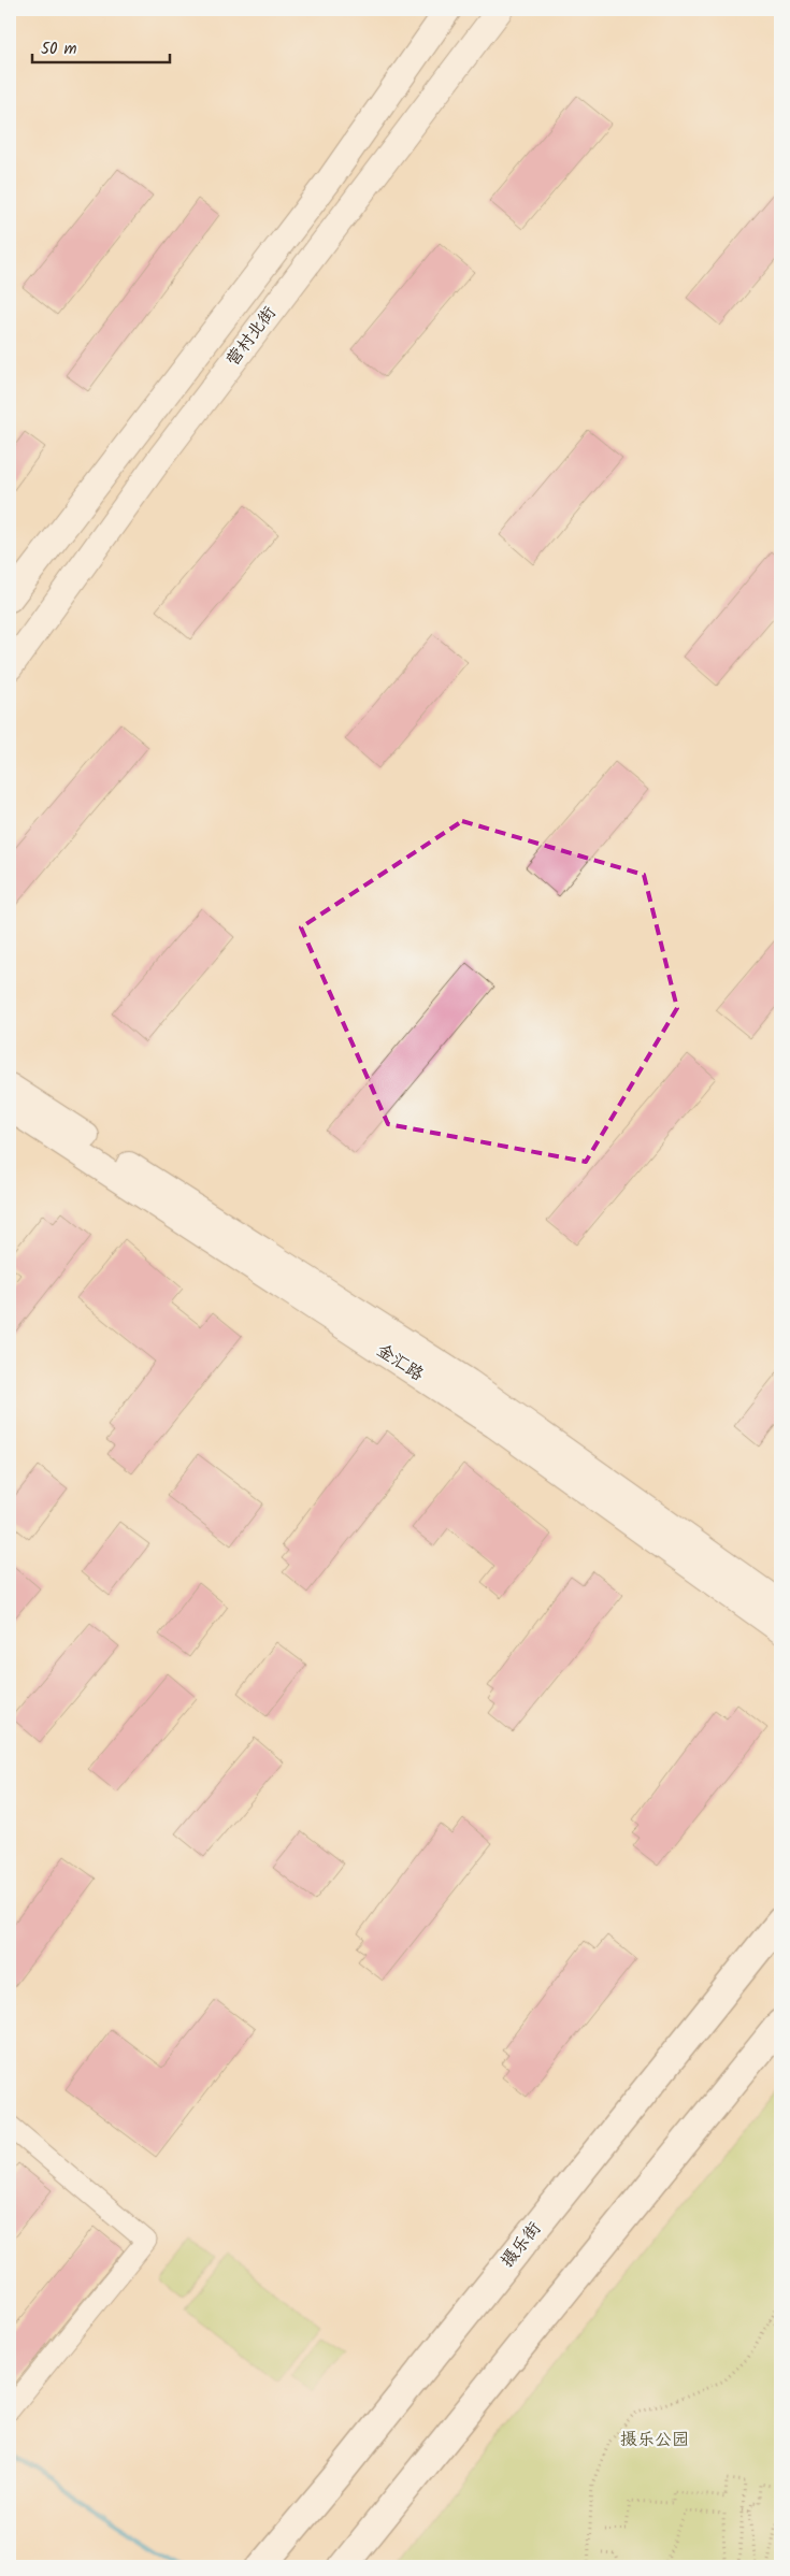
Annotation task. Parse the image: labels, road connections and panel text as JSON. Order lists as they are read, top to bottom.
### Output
{
  "streets": {
    "main road": ["摄乐街"],
    "street": ["营村北街", "金汇路"]
  },
  "parks": ["摄乐公园"],
  "scale_bar": "50 m"
}
